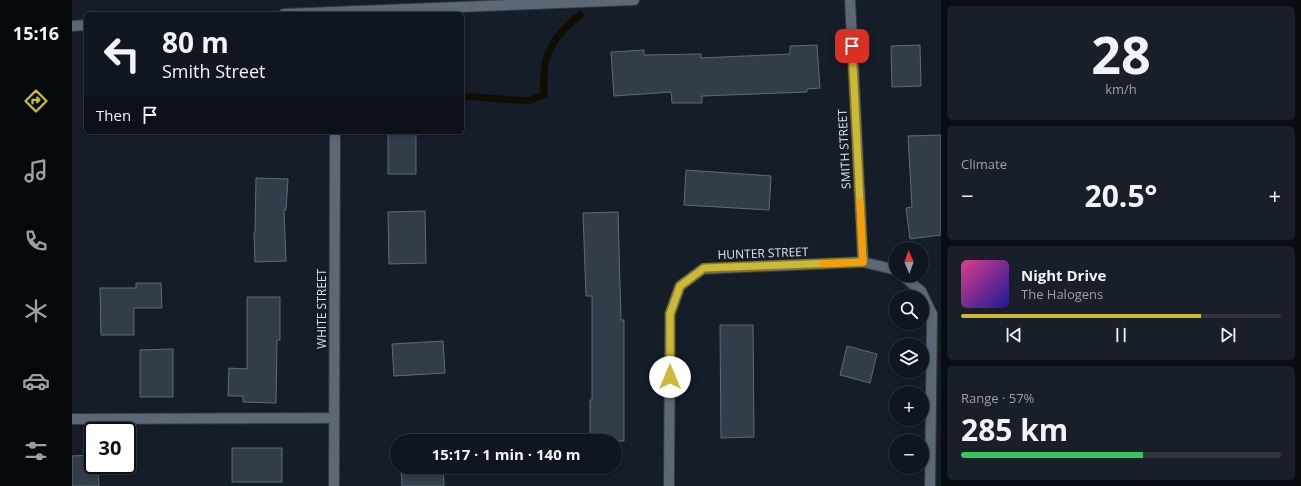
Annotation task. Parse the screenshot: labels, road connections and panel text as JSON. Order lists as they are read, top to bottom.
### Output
{
  "streets": {
    "street": ["SMITH STREET", "HUNTER STREET", "WHITE STREET"]
  },
  "crossings": [
    ["SMITH STREET", "HUNTER STREET"]
  ],
  "north": "top",
  "page": {
    "tabs": "15:16",
    "tile": [
      ["28", "km/h"],
      "Climate",
      ["Range · 57%", "285 km"]
    ],
    "turn": ["80 m", "Smith Street"],
    "then": "Then",
    "heat": ["−", "20.5°", "+"],
    "map_buttons": ["+", "−"],
    "song": ["Night Drive", "The Halogens"],
    "limit": "30",
    "trip": "15:17 · 1 min · 140 m"
  }
}
